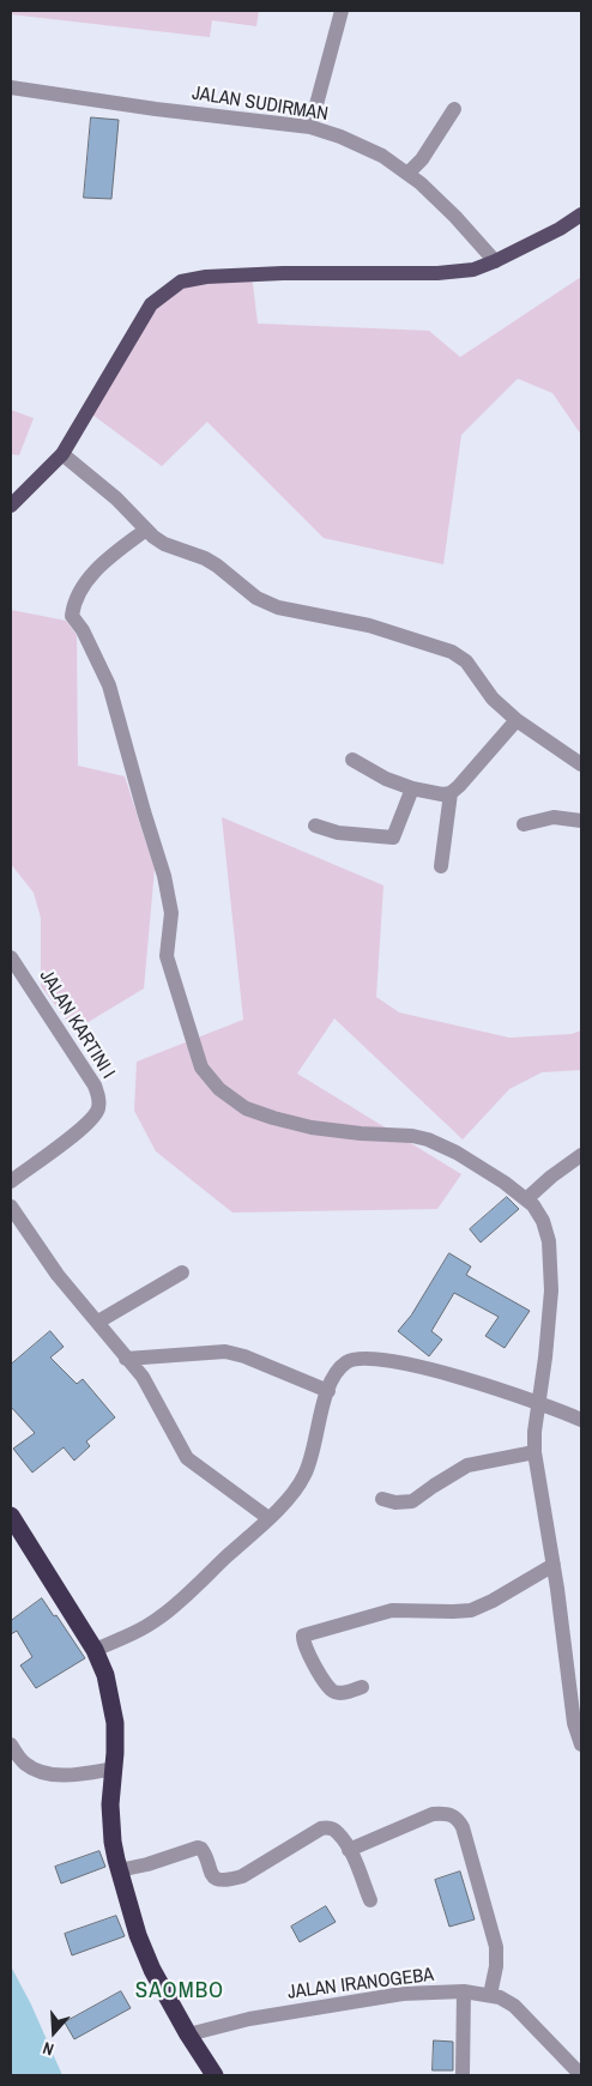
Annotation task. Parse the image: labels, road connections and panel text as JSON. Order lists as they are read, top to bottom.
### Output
{
  "streets": {
    "street": ["JALAN SUDIRMAN", "JALAN KARTINI I", "JALAN IRANOGEBA"]
  },
  "districts": ["SAOMBO"],
  "north": "bottom"
}
